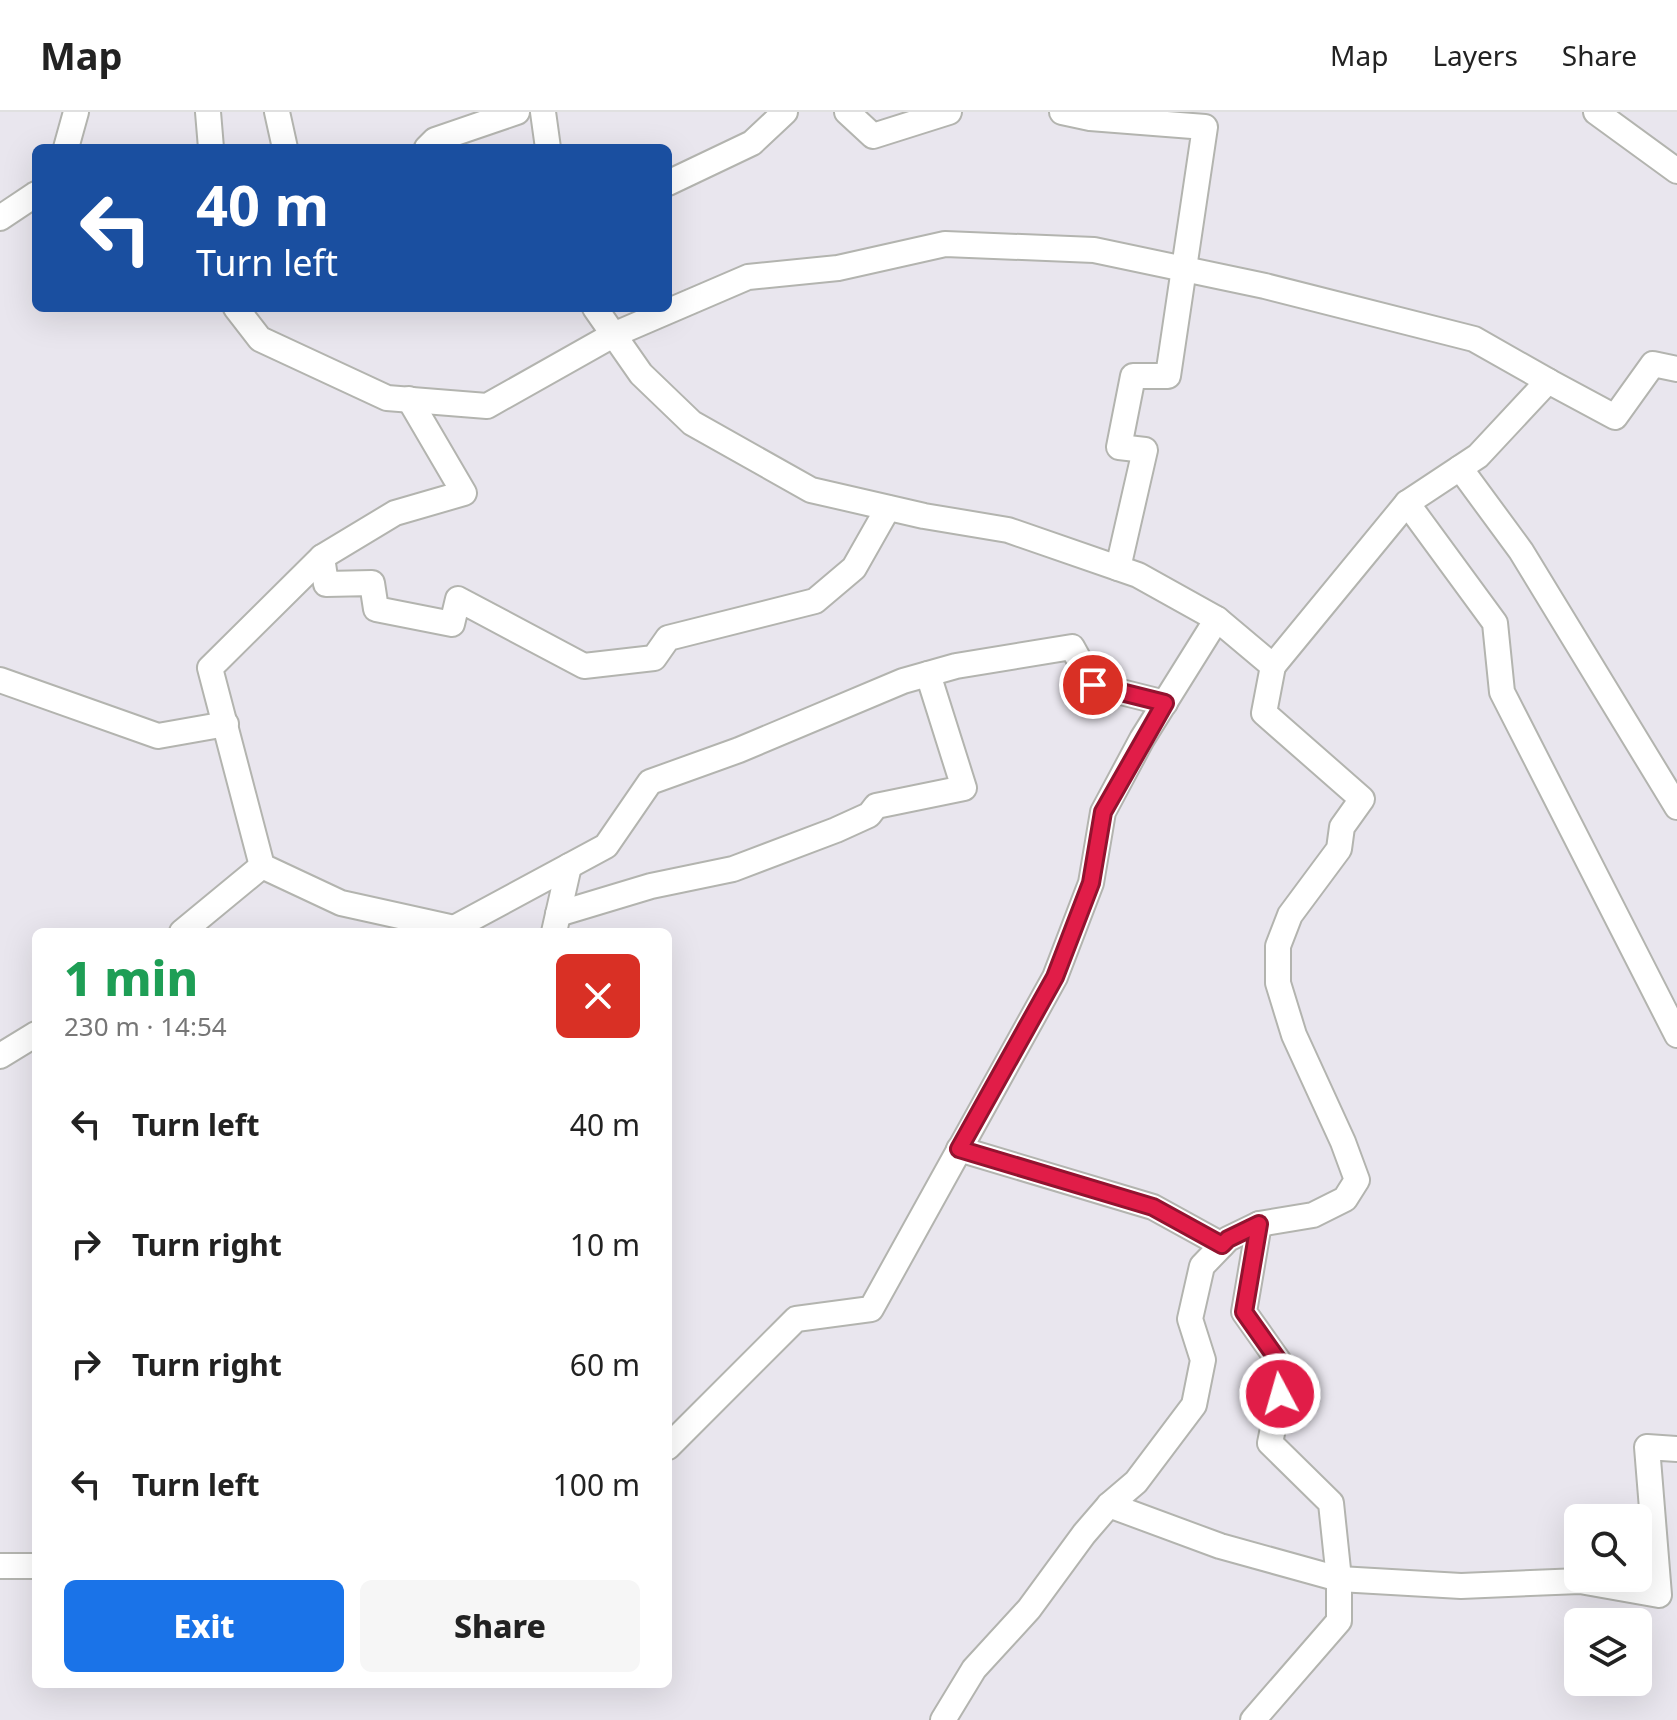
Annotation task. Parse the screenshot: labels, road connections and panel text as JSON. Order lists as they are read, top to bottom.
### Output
{
  "page": {
    "header": "Map",
    "nav": ["Map", "Layers", "Share"],
    "turn": ["40 m", "Turn left"],
    "heading": ["1 min", "230 m · 14:54"],
    "list": [
      {
        "name": "Turn left",
        "value": "40 m"
      },
      {
        "name": "Turn right",
        "value": "10 m"
      },
      {
        "name": "Turn right",
        "value": "60 m"
      },
      {
        "name": "Turn left",
        "value": "100 m"
      }
    ],
    "buttons": ["Exit", "Share"]
  }
}
